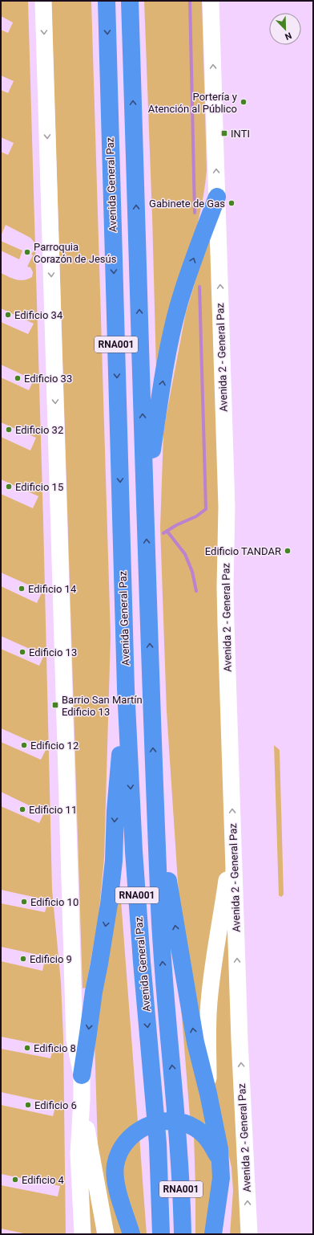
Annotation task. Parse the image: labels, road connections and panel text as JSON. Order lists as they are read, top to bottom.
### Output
{
  "streets": {
    "highway": ["Avenida General Paz", "RNA001"],
    "street": ["Avenida 2 - General Paz"]
  },
  "one_way": ["Avenida 2 - General Paz"],
  "places": {
    "other": [
      "Portería y Atención al Público",
      "Gabinete de Gas",
      "Parroquia Corazón de Jesús",
      "Edificio 34",
      "Edificio 33",
      "Edificio 32",
      "Edificio 15",
      "Edificio TANDAR",
      "Edificio 14",
      "Edificio 13",
      "Edificio 12",
      "Edificio 11",
      "Edificio 10",
      "Edificio 9",
      "Edificio 8",
      "Edificio 6",
      "Edificio 4"
    ],
    "transit": ["INTI", "Barrio San Martín Edificio 13"]
  },
  "north": "bottom right"
}
